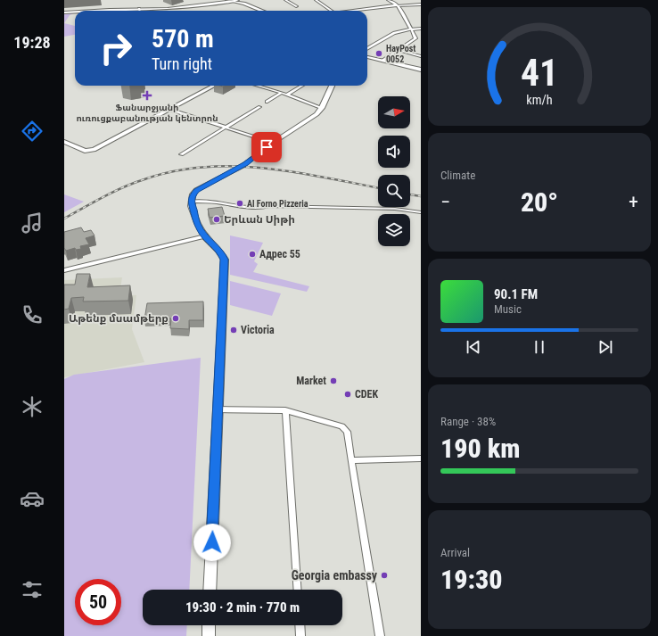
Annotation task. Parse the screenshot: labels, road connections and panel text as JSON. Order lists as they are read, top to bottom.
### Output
{
  "places": {
    "other": [
      "HayPost 0052",
      "Al Forno Pizzeria",
      "Երևան Սիթի",
      "Адрес 55",
      "Աթենք մսամթերք",
      "Victoria",
      "Market",
      "CDEK",
      "Georgia embassy"
    ],
    "health": ["Ֆանարջյանի ուռուցքաբանության կենտրոն"]
  },
  "north": "right",
  "page": {
    "tabs": "19:28",
    "turn": ["570 m", "Turn right"],
    "tile": [
      "Climate",
      ["Range · 38%", "190 km"],
      ["Arrival", "19:30"]
    ],
    "heat": ["−", "20°", "+"],
    "song": ["90.1 FM", "Music"],
    "limit": "50",
    "trip": "19:30 · 2 min · 770 m",
    "gauge": ["41", "km/h"]
  }
}
